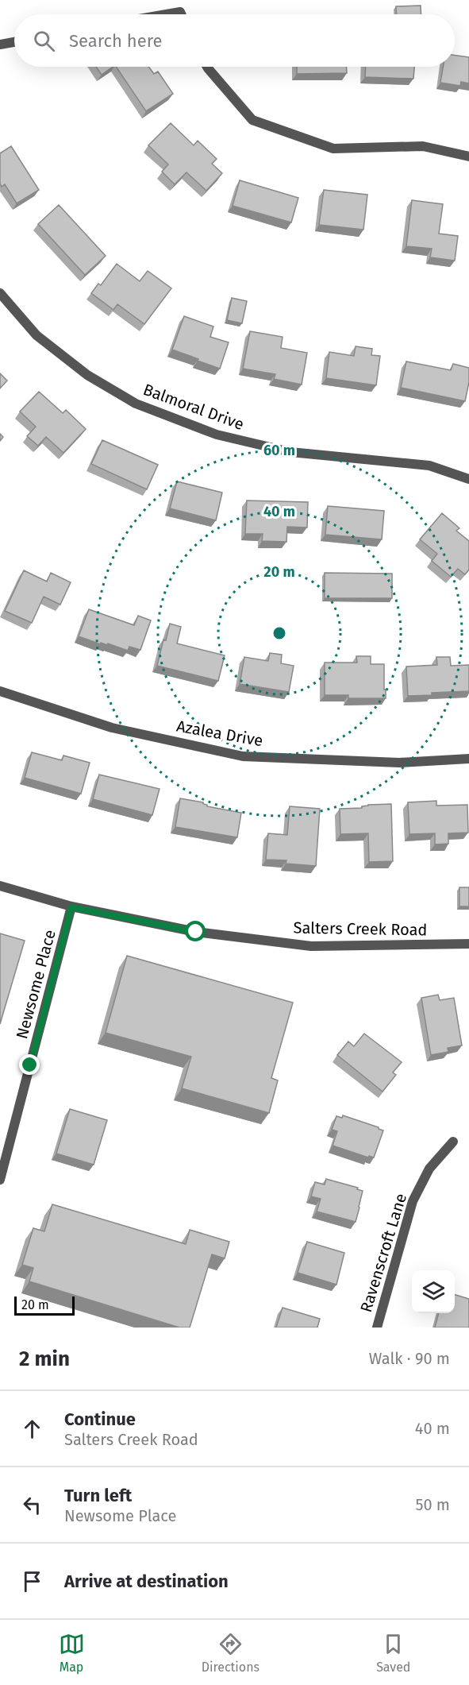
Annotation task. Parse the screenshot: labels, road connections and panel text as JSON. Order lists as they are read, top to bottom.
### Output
{
  "streets": {
    "street": [
      "Balmoral Drive",
      "Azalea Drive",
      "Salters Creek Road",
      "Newsome Place",
      "Ravenscroft Lane"
    ]
  },
  "crossings": [
    ["Salters Creek Road", "Newsome Place"]
  ],
  "scale_bar": "20 m",
  "page": {
    "search": "Search here",
    "scale": "20 m",
    "heading": ["2 min", "Walk · 90 m"],
    "list": [
      ["Continue", "Salters Creek Road", "40 m"],
      ["Turn left", "Newsome Place", "50 m"],
      "Arrive at destination"
    ],
    "nav": ["Map", "Directions", "Saved"]
  },
  "rings": ["60 m", "40 m", "20 m"]
}
